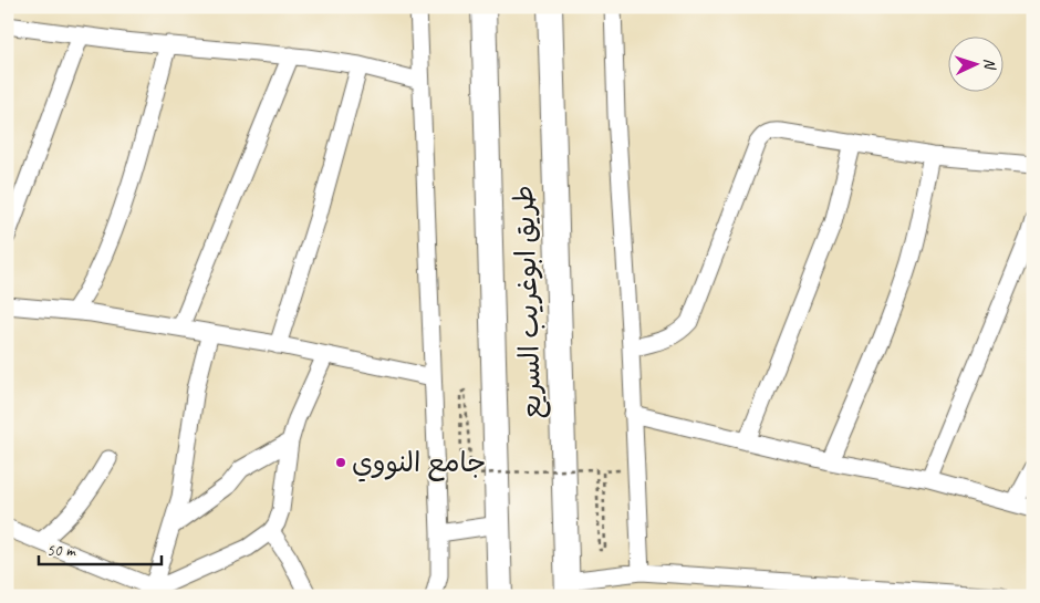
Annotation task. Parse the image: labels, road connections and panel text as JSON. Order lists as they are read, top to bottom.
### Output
{
  "streets": {
    "highway": ["طريق ابوغريب السريع"]
  },
  "places": ["جامع النووي"],
  "scale_bar": "50 m",
  "north": "right"
}
